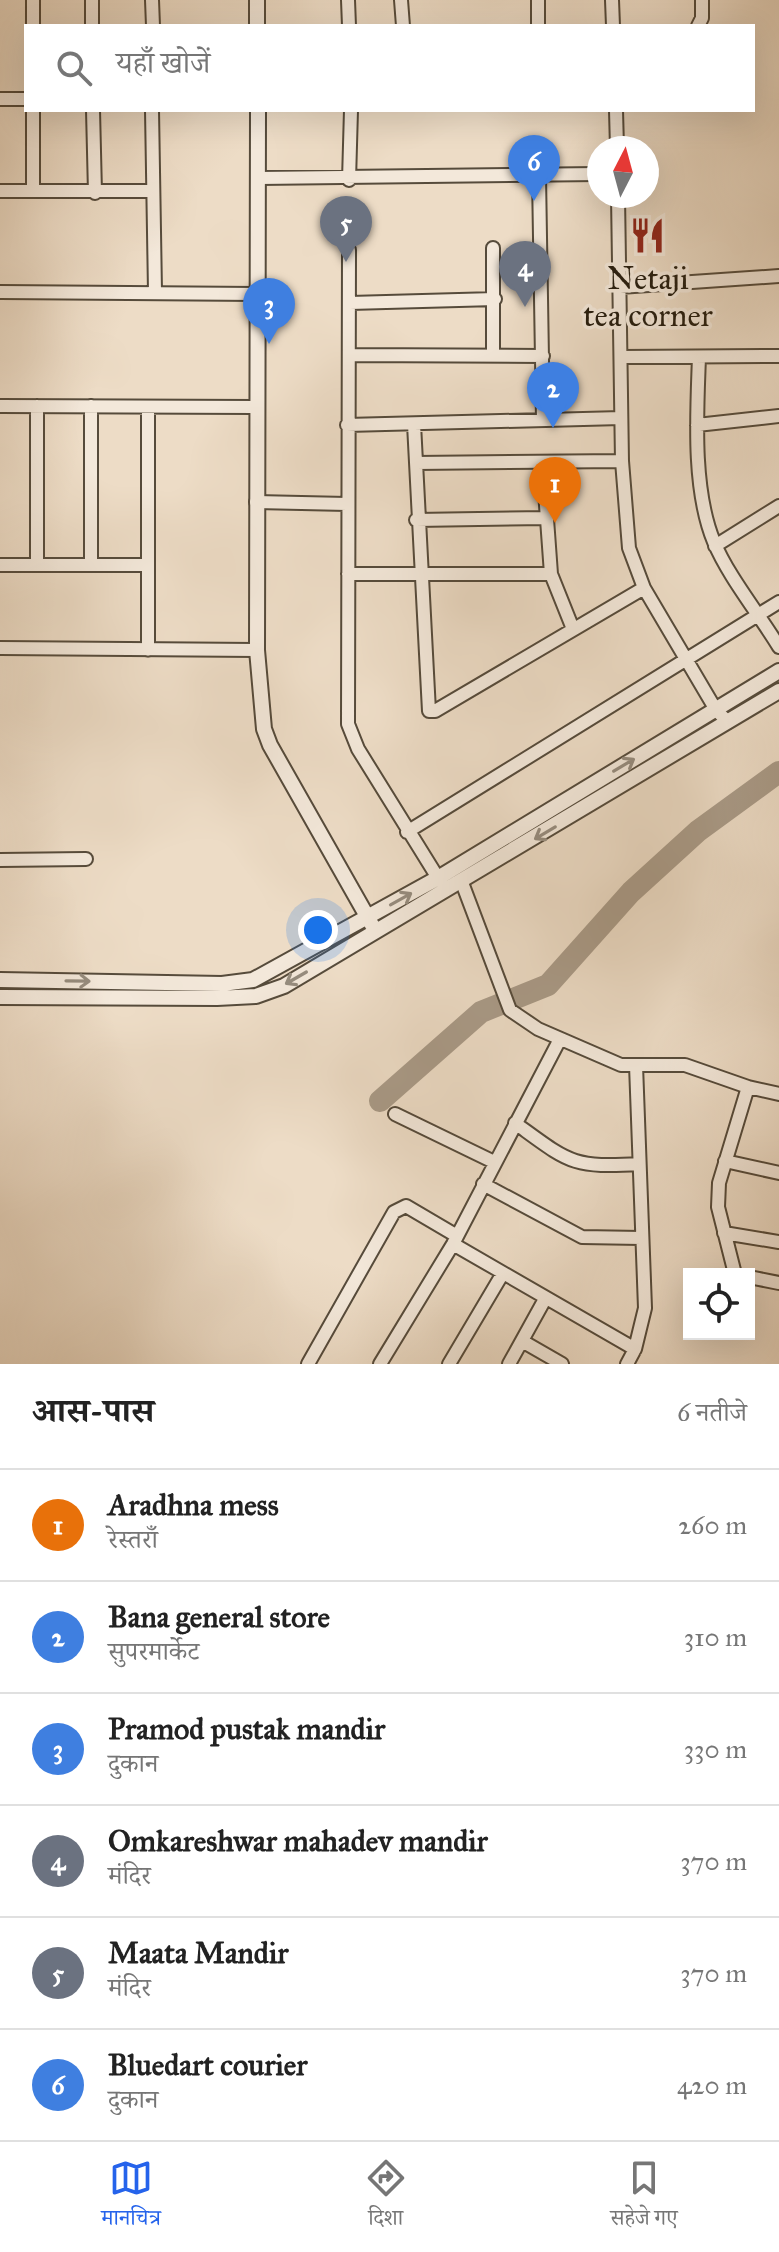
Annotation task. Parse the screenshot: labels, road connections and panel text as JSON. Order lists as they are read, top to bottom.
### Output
{
  "places": {
    "restaurant": ["Netaji tea corner"]
  },
  "north": "top",
  "page": {
    "search": "यहाँ खोजें",
    "pins": [
      "6",
      "5",
      "4",
      "3",
      "2",
      "1"
    ],
    "heading": ["आस-पास", "6 नतीजे"],
    "list": [
      {
        "mark": "1",
        "name": "Aradhna mess",
        "note": "रेस्तराँ",
        "value": "260 m"
      },
      {
        "mark": "2",
        "name": "Bana general store",
        "note": "सुपरमार्केट",
        "value": "310 m"
      },
      {
        "mark": "3",
        "name": "Pramod pustak mandir",
        "note": "दुकान",
        "value": "330 m"
      },
      {
        "mark": "4",
        "name": "Omkareshwar mahadev mandir",
        "note": "मंदिर",
        "value": "370 m"
      },
      {
        "mark": "5",
        "name": "Maata Mandir",
        "note": "मंदिर",
        "value": "370 m"
      },
      {
        "mark": "6",
        "name": "Bluedart courier",
        "note": "दुकान",
        "value": "420 m"
      }
    ],
    "nav": ["मानचित्र", "दिशा", "सहेजे गए"]
  }
}
